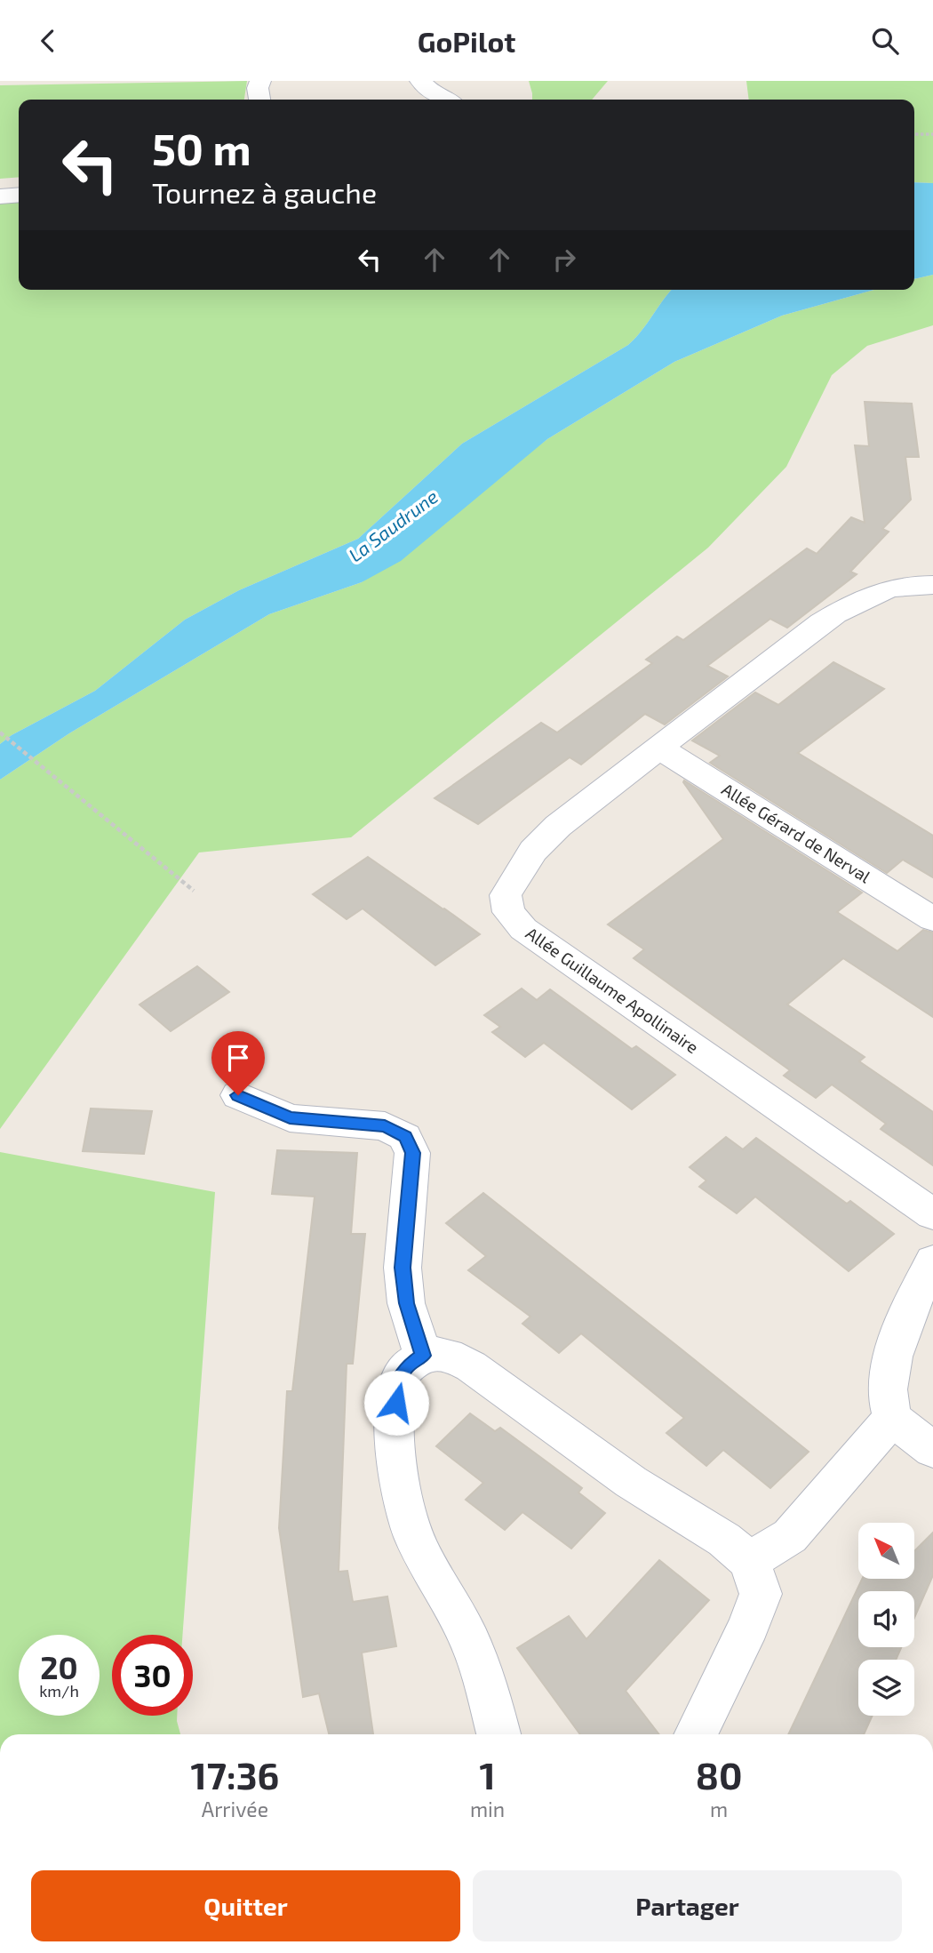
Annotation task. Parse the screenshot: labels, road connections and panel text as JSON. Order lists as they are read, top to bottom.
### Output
{
  "streets": {
    "street": ["Allée Gérard de Nerval", "Allée Guillaume Apollinaire"]
  },
  "crossings": [
    ["Allée Gérard de Nerval", "Allée Guillaume Apollinaire"]
  ],
  "water": ["La Saudrune"],
  "north": "top left",
  "page": {
    "header": "GoPilot",
    "turn": ["50 m", "Tournez à gauche"],
    "speed": "20 km/h",
    "limit": "30",
    "eta": [
      "17:36",
      "Arrivée",
      "1",
      "min",
      "80",
      "m"
    ],
    "buttons": ["Quitter", "Partager"]
  }
}
